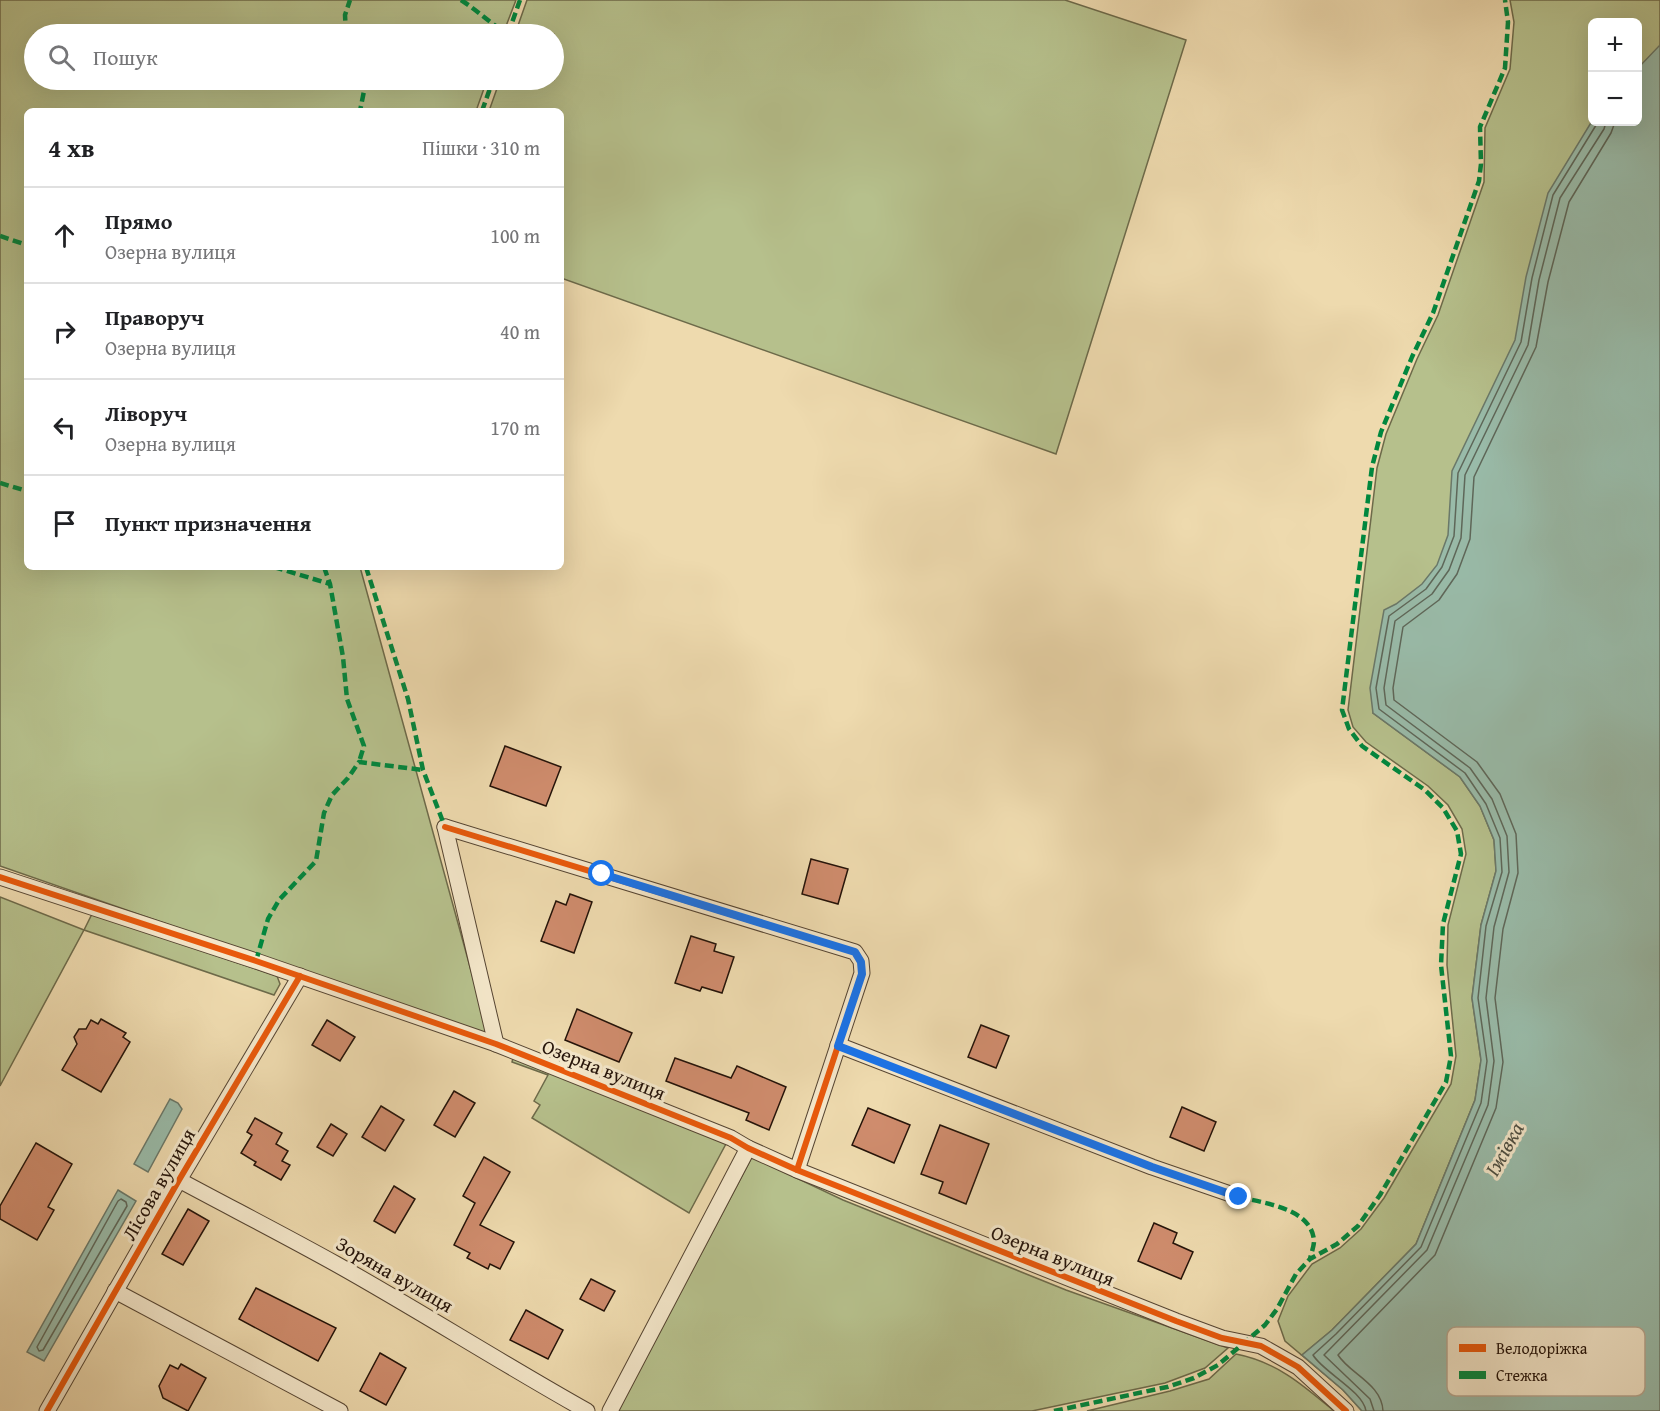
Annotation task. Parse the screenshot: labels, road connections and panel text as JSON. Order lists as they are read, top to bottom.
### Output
{
  "streets": {
    "street": ["Озерна вулиця", "Лісова вулиця", "Зоряна вулиця"]
  },
  "crossings": [
    ["Озерна вулиця", "Лісова вулиця"],
    ["Лісова вулиця", "Зоряна вулиця"]
  ],
  "water": ["Іжівка"],
  "legend": ["Велодоріжка", "Стежка"],
  "page": {
    "map_buttons": ["+", "−"],
    "search": "Пошук",
    "heading": ["4 хв", "Пішки · 310 m"],
    "list": [
      ["Прямо", "Озерна вулиця", "100 m"],
      ["Праворуч", "Озерна вулиця", "40 m"],
      ["Ліворуч", "Озерна вулиця", "170 m"],
      "Пункт призначення"
    ]
  }
}
